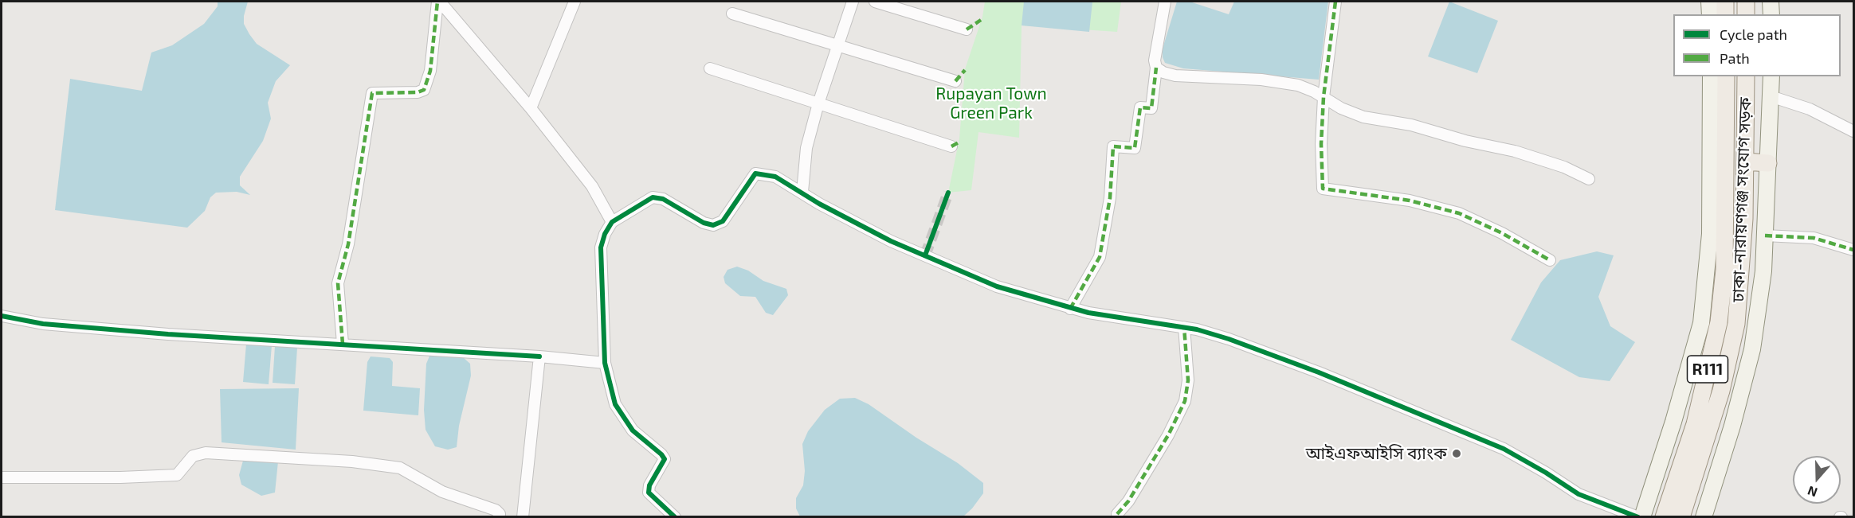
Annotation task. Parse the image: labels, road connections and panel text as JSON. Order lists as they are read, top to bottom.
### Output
{
  "streets": {
    "main road": ["ঢাকা-নারায়ণগঞ্জ সংযোগ সড়ক", "R111"]
  },
  "parks": ["Rupayan Town Green Park"],
  "places": ["আইএফআইসি ব্যাংক"],
  "legend": ["Cycle path", "Path"],
  "north": "bottom"
}
